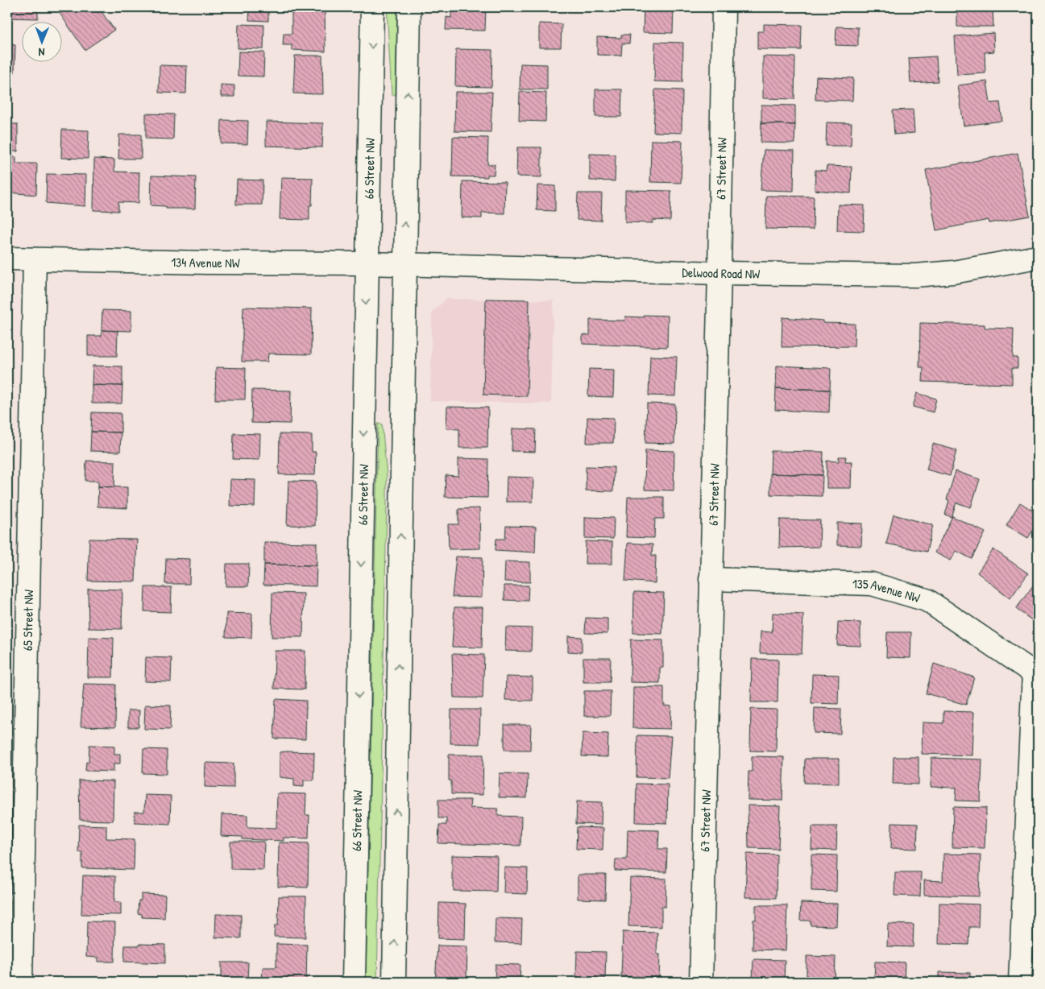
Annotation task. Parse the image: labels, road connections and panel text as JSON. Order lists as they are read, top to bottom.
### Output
{
  "streets": {
    "street": [
      "66 Street NW",
      "67 Street NW",
      "134 Avenue NW",
      "Delwood Road NW",
      "135 Avenue NW",
      "65 Street NW"
    ]
  },
  "crossings": [
    ["66 Street NW", "134 Avenue NW"],
    ["67 Street NW", "Delwood Road NW"],
    ["67 Street NW", "135 Avenue NW"],
    ["134 Avenue NW", "Delwood Road NW"],
    ["134 Avenue NW", "65 Street NW"]
  ],
  "north": "bottom"
}
